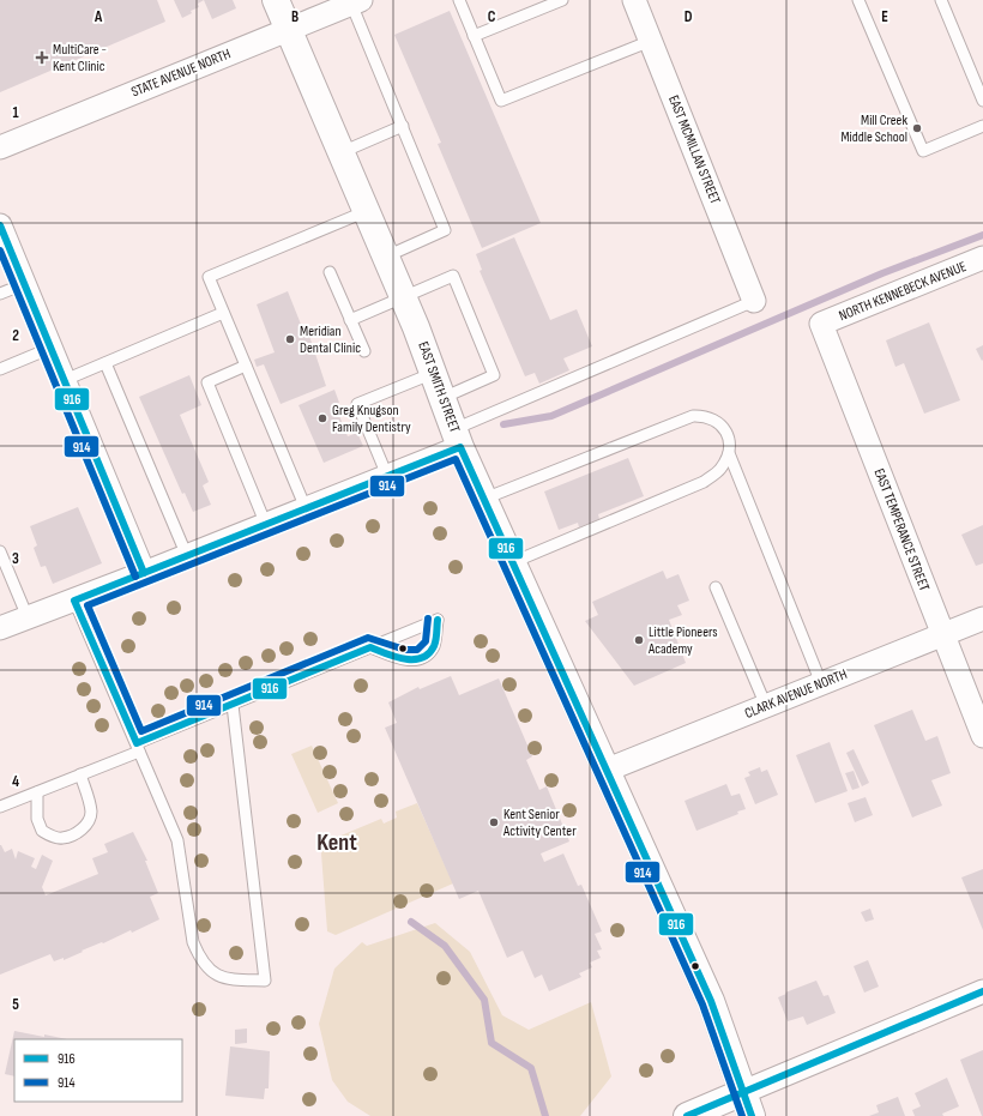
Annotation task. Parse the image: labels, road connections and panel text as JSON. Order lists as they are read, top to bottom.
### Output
{
  "streets": {
    "main road": ["EAST SMITH STREET"],
    "street": [
      "STATE AVENUE NORTH",
      "EAST MCMILLAN STREET",
      "NORTH KENNEBECK AVENUE",
      "EAST TEMPERANCE STREET",
      "CLARK AVENUE NORTH"
    ]
  },
  "crossings": [
    ["STATE AVENUE NORTH", "EAST SMITH STREET"],
    ["NORTH KENNEBECK AVENUE", "EAST TEMPERANCE STREET"],
    ["EAST SMITH STREET", "CLARK AVENUE NORTH"],
    ["EAST TEMPERANCE STREET", "CLARK AVENUE NORTH"]
  ],
  "districts": ["Kent"],
  "places": {
    "health": ["MultiCare - Kent Clinic"],
    "other": [
      "Mill Creek Middle School",
      "Meridian Dental Clinic",
      "Greg Knugson Family Dentistry",
      "Little Pioneers Academy",
      "Kent Senior Activity Center"
    ]
  },
  "lines": ["transit line 916", "transit line 914"],
  "legend": ["916", "914"],
  "grid": {
    "columns": [
      "A",
      "B",
      "C",
      "D",
      "E"
    ],
    "rows": [
      "1",
      "2",
      "3",
      "4",
      "5"
    ]
  }
}
